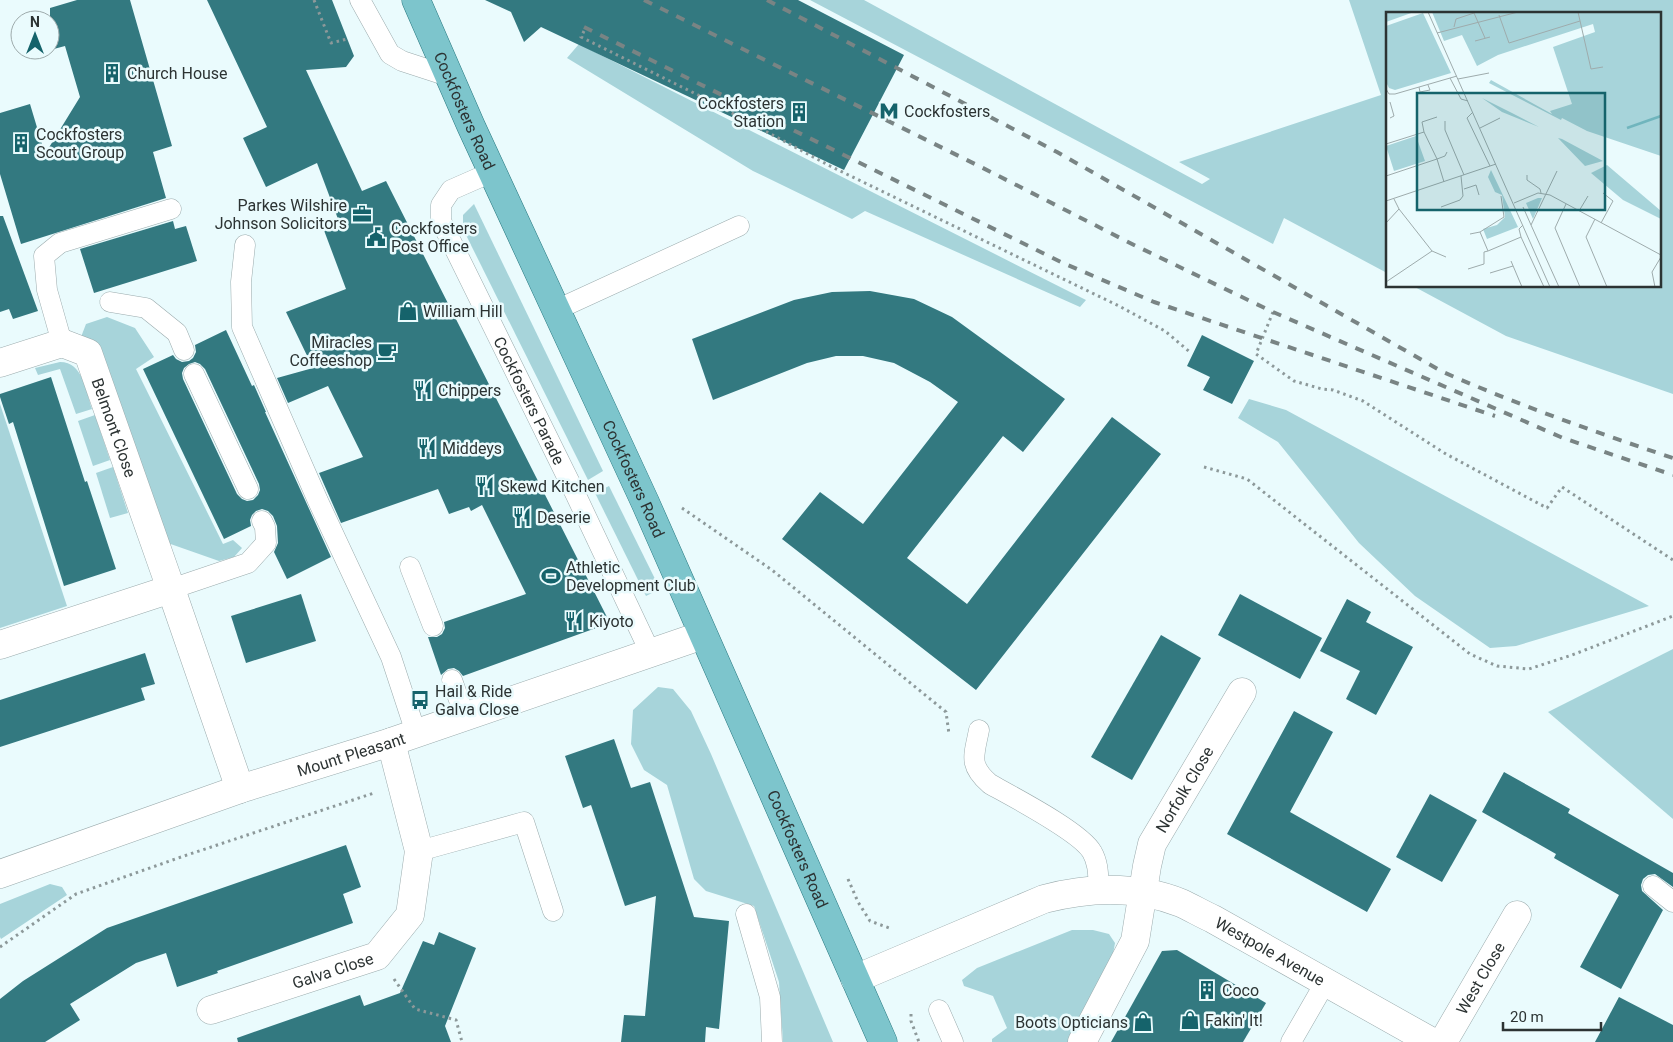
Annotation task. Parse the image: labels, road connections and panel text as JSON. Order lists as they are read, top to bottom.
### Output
{
  "streets": {
    "main road": ["Cockfosters Road"],
    "street": [
      "Belmont Close",
      "Mount Pleasant",
      "Norfolk Close",
      "Westpole Avenue",
      "Galva Close",
      "West Close"
    ],
    "lane": ["Cockfosters Parade"]
  },
  "crossings": [
    ["Cockfosters Road", "Cockfosters Parade"],
    ["Cockfosters Road", "Mount Pleasant"],
    ["Cockfosters Road", "Westpole Avenue"],
    ["Cockfosters Parade", "Mount Pleasant"],
    ["Belmont Close", "Mount Pleasant"],
    ["Mount Pleasant", "Galva Close"],
    ["Norfolk Close", "Westpole Avenue"]
  ],
  "places": {
    "building": [
      "Church House",
      "Cockfosters Station",
      "Cockfosters Scout Group",
      "Coco"
    ],
    "metro station": ["Cockfosters"],
    "office": ["Parkes Wilshire Johnson Solicitors"],
    "public building": ["Cockfosters Post Office"],
    "shop": ["William Hill", "Fakin' It!", "Boots Opticians"],
    "cafe": ["Miracles Coffeeshop"],
    "restaurant": [
      "Chippers",
      "Middeys",
      "Skewd Kitchen",
      "Deserie",
      "Kiyoto"
    ],
    "sports": ["Athletic Development Club"],
    "bus stop": ["Hail & Ride Galva Close"]
  },
  "scale_bar": "20 m",
  "north": "top"
}
